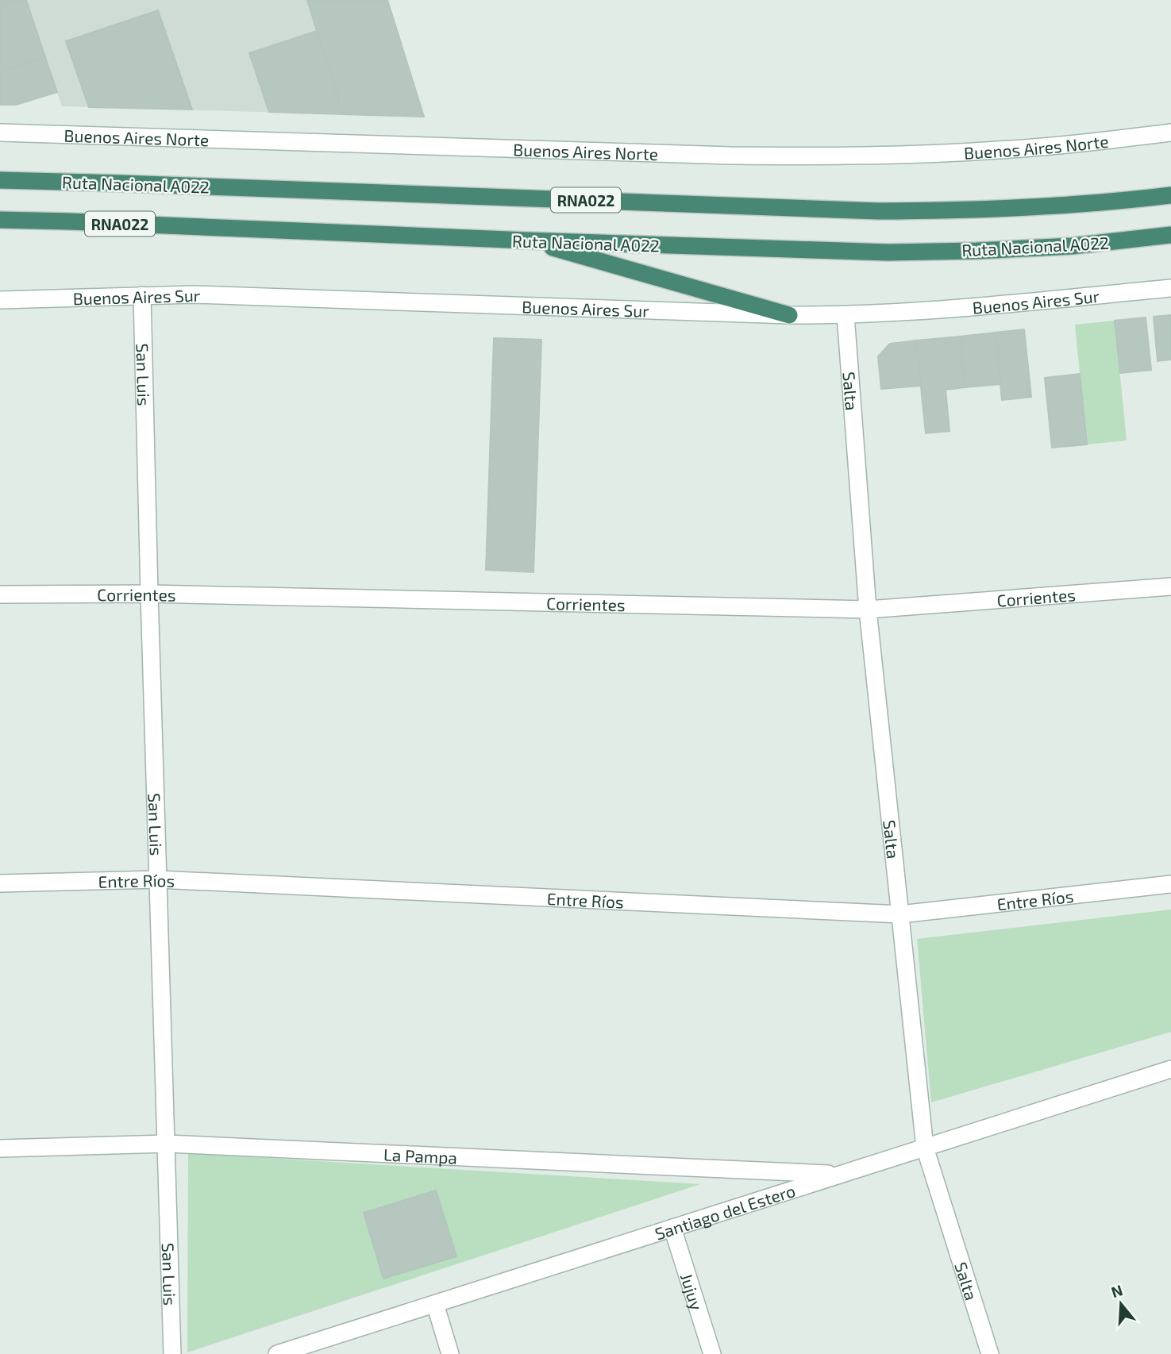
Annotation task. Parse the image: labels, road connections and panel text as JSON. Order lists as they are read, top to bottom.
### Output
{
  "streets": {
    "highway": ["Ruta Nacional A022", "RNA022"],
    "street": [
      "Buenos Aires Norte",
      "Buenos Aires Sur",
      "San Luis",
      "Salta",
      "Corrientes",
      "Entre Ríos",
      "La Pampa",
      "Santiago del Estero",
      "Jujuy"
    ]
  },
  "crossings": [
    ["Buenos Aires Sur", "San Luis"],
    ["Buenos Aires Sur", "Salta"],
    ["San Luis", "Corrientes"],
    ["San Luis", "Entre Ríos"],
    ["San Luis", "La Pampa"],
    ["Salta", "Corrientes"],
    ["Salta", "Entre Ríos"],
    ["Salta", "Santiago del Estero"],
    ["La Pampa", "Santiago del Estero"],
    ["Santiago del Estero", "Jujuy"]
  ],
  "north": "top"
}
